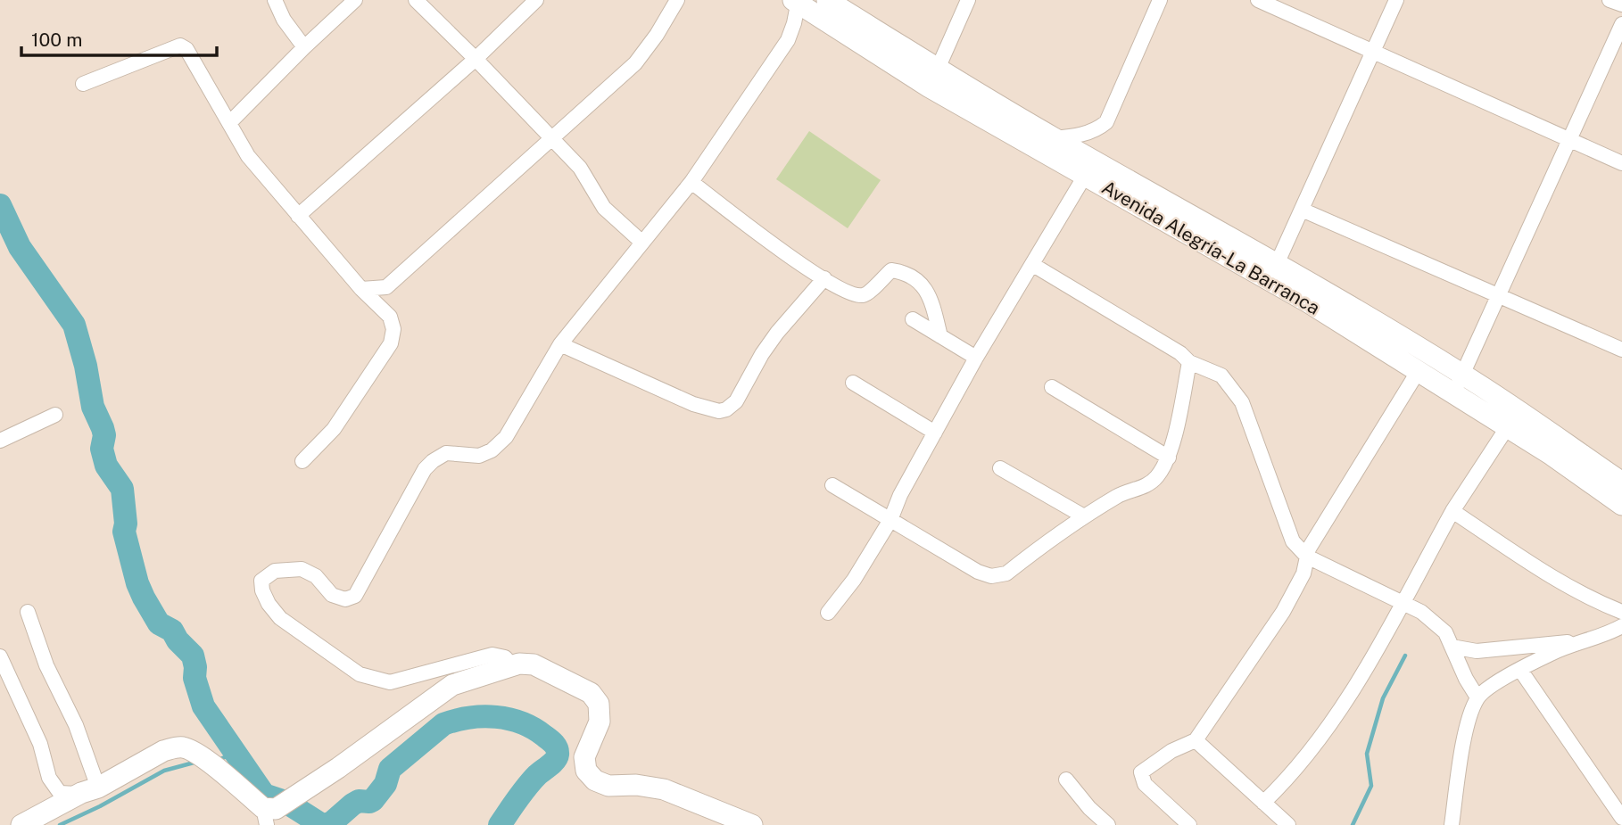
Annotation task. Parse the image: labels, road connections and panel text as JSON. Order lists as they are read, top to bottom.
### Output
{
  "streets": {
    "main road": ["Avenida Alegría-La Barranca"]
  },
  "scale_bar": "100 m"
}
